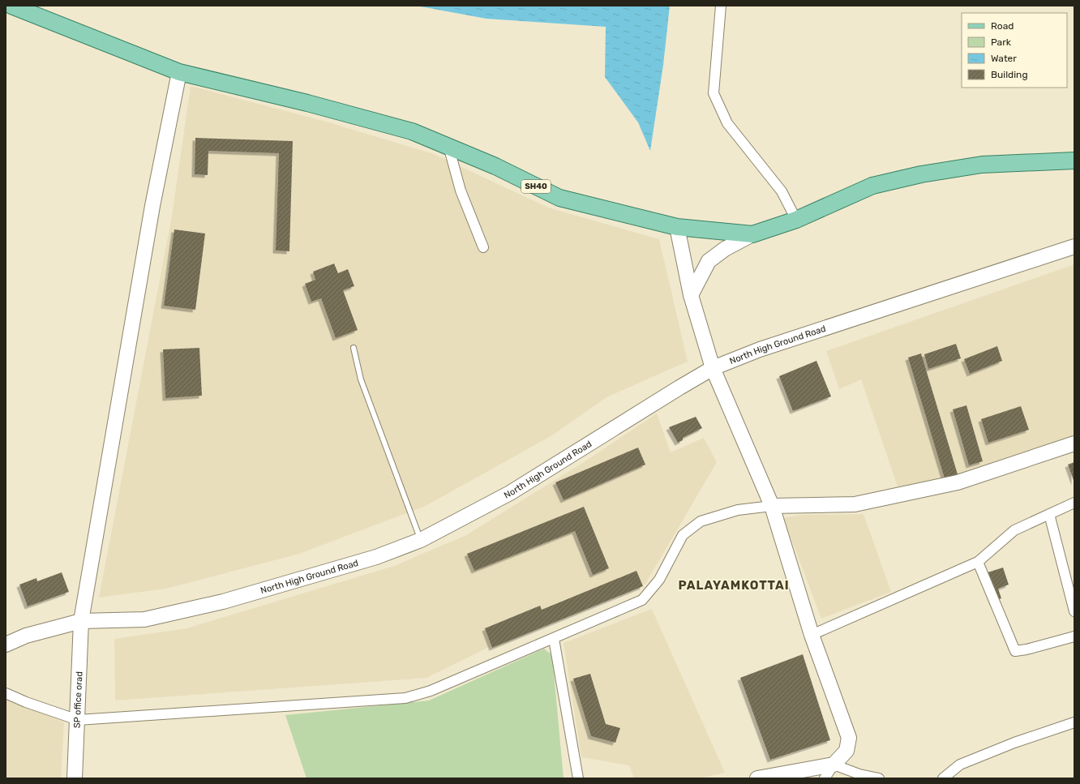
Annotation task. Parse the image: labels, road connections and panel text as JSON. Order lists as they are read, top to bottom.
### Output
{
  "streets": {
    "main road": ["SH40", "North High Ground Road", "SP office orad"]
  },
  "crossings": [
    ["SH40", "SP office orad"],
    ["North High Ground Road", "SP office orad"]
  ],
  "districts": ["PALAYAMKOTTAI"],
  "legend": [
    "Road",
    "Park",
    "Water",
    "Building"
  ]
}
